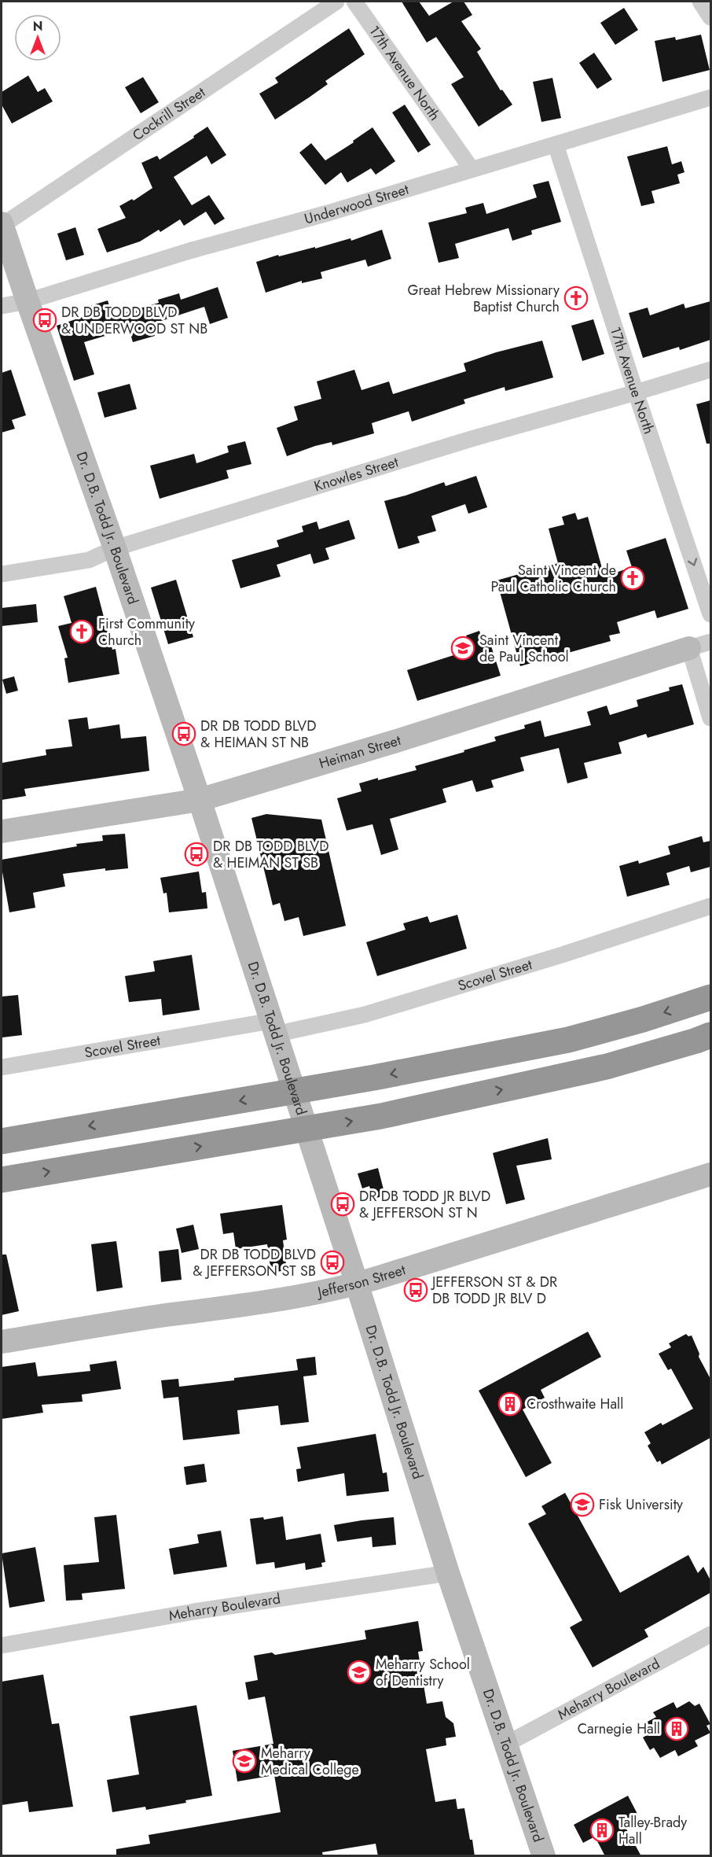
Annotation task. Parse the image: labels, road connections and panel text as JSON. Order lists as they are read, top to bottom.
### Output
{
  "streets": {
    "main road": ["Dr. D.B. Todd Jr. Boulevard", "Heiman Street", "Jefferson Street"],
    "street": [
      "17th Avenue North",
      "Cockrill Street",
      "Underwood Street",
      "Knowles Street",
      "Scovel Street",
      "Meharry Boulevard"
    ]
  },
  "crossings": [
    ["17th Avenue North", "Underwood Street"],
    ["17th Avenue North", "Knowles Street"],
    ["Cockrill Street", "Dr. D.B. Todd Jr. Boulevard"],
    ["Underwood Street", "Dr. D.B. Todd Jr. Boulevard"],
    ["Knowles Street", "Dr. D.B. Todd Jr. Boulevard"],
    ["Dr. D.B. Todd Jr. Boulevard", "Heiman Street"],
    ["Dr. D.B. Todd Jr. Boulevard", "Scovel Street"],
    ["Dr. D.B. Todd Jr. Boulevard", "Jefferson Street"],
    ["Dr. D.B. Todd Jr. Boulevard", "Meharry Boulevard"]
  ],
  "places": {
    "church": ["Great Hebrew Missionary Baptist Church", "Saint Vincent de Paul Catholic Church", "First Community Church"],
    "bus stop": [
      "DR DB TODD BLVD & UNDERWOOD ST NB",
      "DR DB TODD BLVD & HEIMAN ST NB",
      "DR DB TODD BLVD & HEIMAN ST SB",
      "DR DB TODD JR BLVD & JEFFERSON ST N",
      "DR DB TODD BLVD & JEFFERSON ST SB",
      "JEFFERSON ST & DR DB TODD JR BLV D"
    ],
    "school or university": [
      "Saint Vincent de Paul School",
      "Fisk University",
      "Meharry School of Dentistry",
      "Meharry Medical College"
    ],
    "building": ["Crosthwaite Hall", "Carnegie Hall", "Talley-Brady Hall"]
  },
  "north": "top"
}
